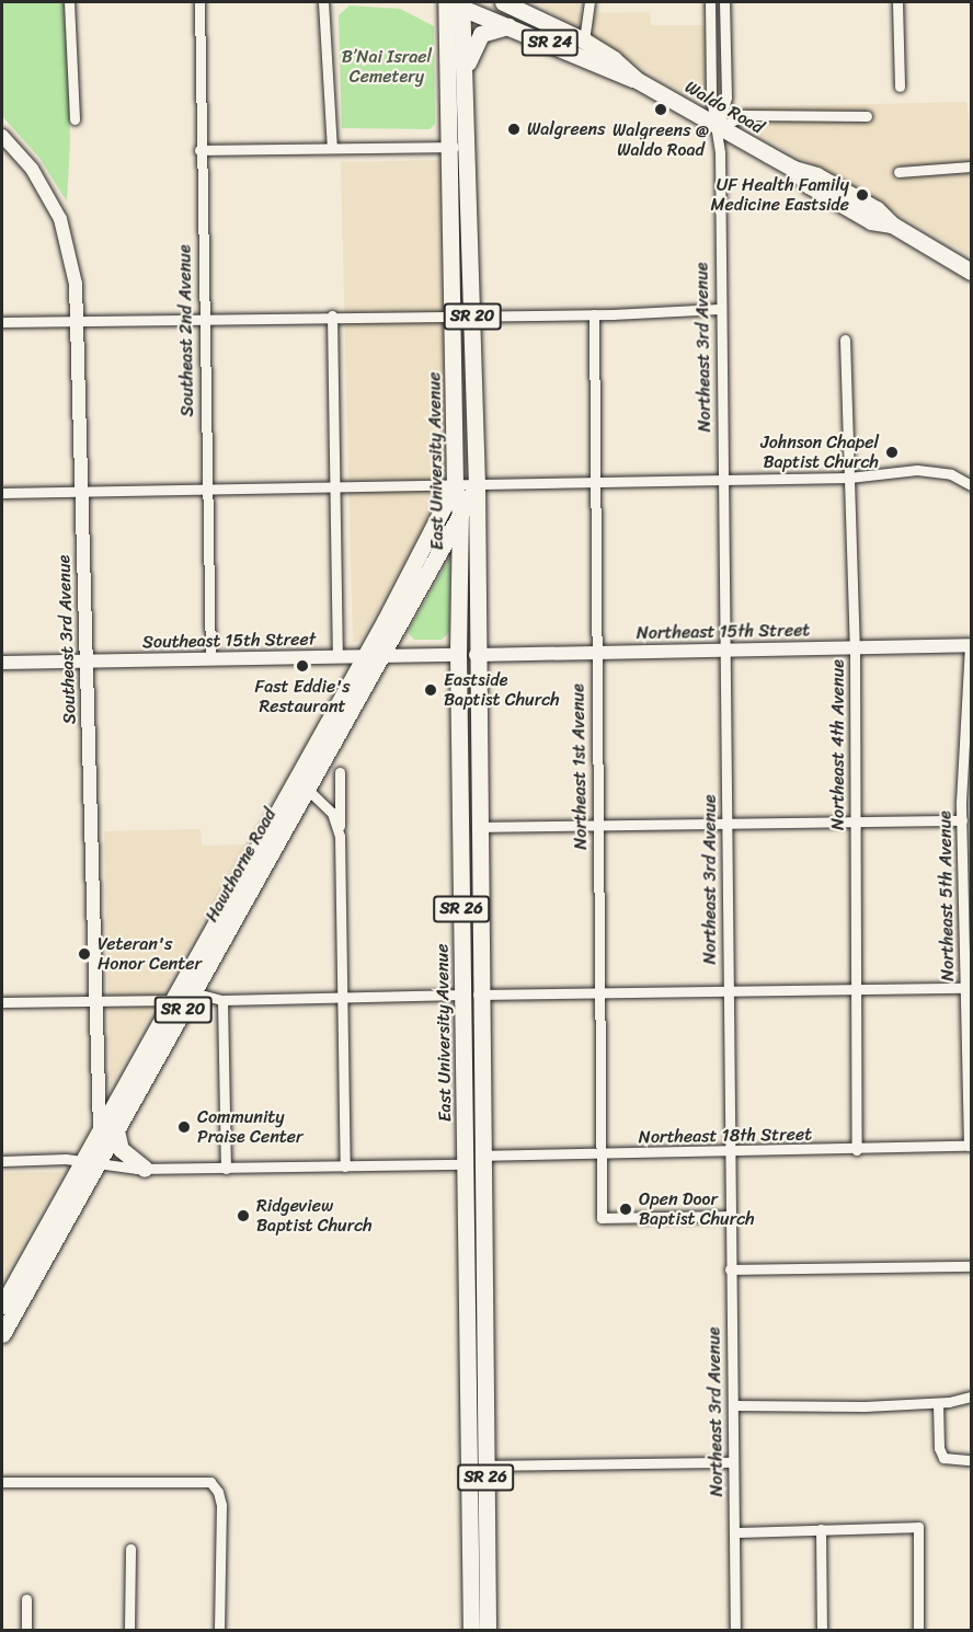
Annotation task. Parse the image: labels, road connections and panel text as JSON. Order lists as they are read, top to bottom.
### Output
{
  "streets": {
    "main road": [
      "SR 24",
      "Waldo Road",
      "SR 20",
      "East University Avenue",
      "Hawthorne Road",
      "SR 26"
    ],
    "street": [
      "Southeast 2nd Avenue",
      "Northeast 3rd Avenue",
      "Northeast 15th Street",
      "Southeast 3rd Avenue",
      "Southeast 15th Street",
      "Northeast 4th Avenue",
      "Northeast 1st Avenue",
      "Northeast 5th Avenue",
      "Northeast 18th Street"
    ]
  },
  "crossings": [
    ["Waldo Road", "Northeast 3rd Avenue"],
    ["Waldo Road", "East University Avenue"],
    ["Southeast 2nd Avenue", "Southeast 15th Street"],
    ["Northeast 3rd Avenue", "Northeast 15th Street"],
    ["Northeast 3rd Avenue", "Northeast 1st Avenue"],
    ["Northeast 3rd Avenue", "Northeast 18th Street"],
    ["East University Avenue", "Northeast 15th Street"],
    ["East University Avenue", "Southeast 15th Street"],
    ["East University Avenue", "Hawthorne Road"],
    ["East University Avenue", "Northeast 18th Street"],
    ["Northeast 15th Street", "Northeast 4th Avenue"],
    ["Northeast 15th Street", "Northeast 1st Avenue"],
    ["Northeast 15th Street", "Northeast 5th Avenue"],
    ["Southeast 3rd Avenue", "Southeast 15th Street"],
    ["Southeast 3rd Avenue", "Hawthorne Road"],
    ["Southeast 15th Street", "Hawthorne Road"],
    ["Northeast 4th Avenue", "Northeast 18th Street"],
    ["Northeast 1st Avenue", "Northeast 18th Street"],
    ["Hawthorne Road", "Northeast 18th Street"],
    ["Northeast 5th Avenue", "Northeast 18th Street"]
  ],
  "parks": ["B’Nai Israel Cemetery"],
  "places": [
    "Walgreens @ Waldo Road",
    "Walgreens",
    "UF Health Family Medicine Eastside",
    "Johnson Chapel Baptist Church",
    "Fast Eddie's Restaurant",
    "Eastside Baptist Church",
    "Veteran's Honor Center",
    "Community Praise Center",
    "Open Door Baptist Church",
    "Ridgeview Baptist Church"
  ]
}
